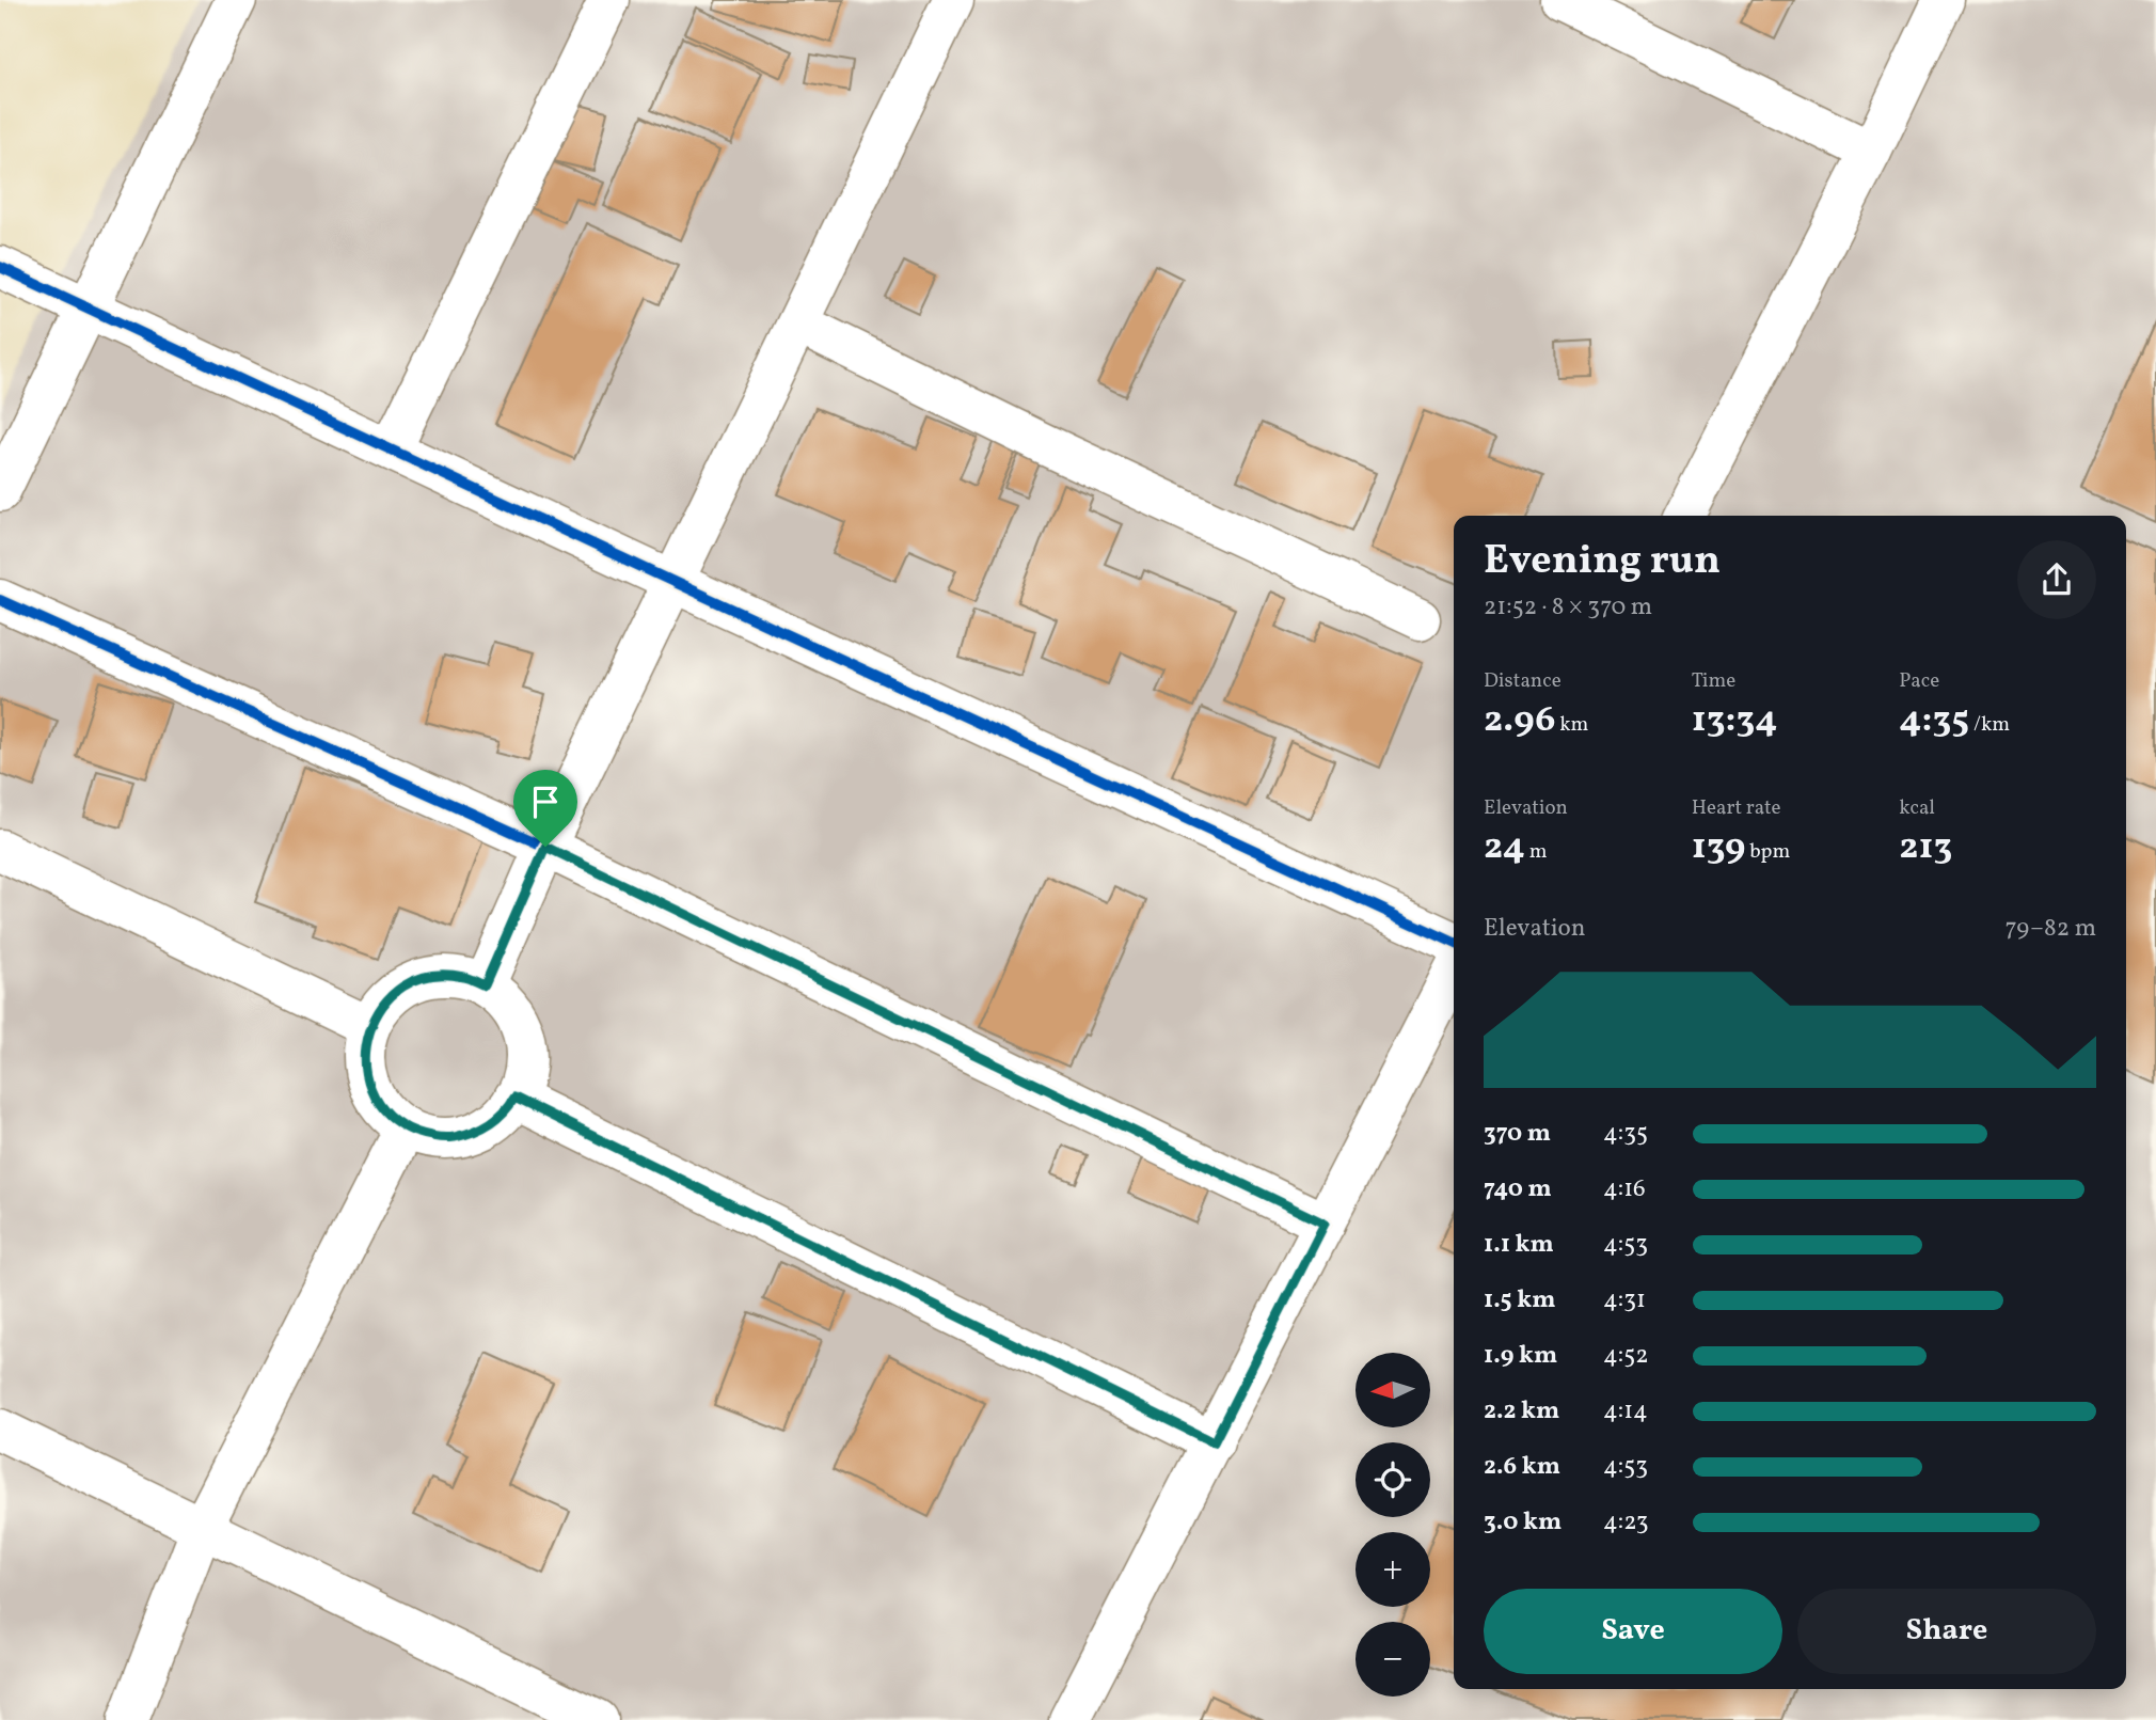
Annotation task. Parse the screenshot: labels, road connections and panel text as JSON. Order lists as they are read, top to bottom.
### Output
{
  "north": "left",
  "page": {
    "heading": ["Evening run", "21:52 · 8 × 370 m"],
    "stats": [
      ["Distance", "2.96 km"],
      ["Time", "13:34"],
      ["Pace", "4:35 /km"],
      ["Elevation", "24 m"],
      ["Heart rate", "139 bpm"],
      ["kcal", "213"]
    ],
    "chart": ["Elevation", "79–82 m"],
    "list": [
      {
        "name": "370 m",
        "note": "4:35"
      },
      {
        "name": "740 m",
        "note": "4:16"
      },
      {
        "name": "1.1 km",
        "note": "4:53"
      },
      {
        "name": "1.5 km",
        "note": "4:31"
      },
      {
        "name": "1.9 km",
        "note": "4:52"
      },
      {
        "name": "2.2 km",
        "note": "4:14"
      },
      {
        "name": "2.6 km",
        "note": "4:53"
      },
      {
        "name": "3.0 km",
        "note": "4:23"
      }
    ],
    "map_buttons": ["+", "−"],
    "buttons": ["Save", "Share"]
  }
}
